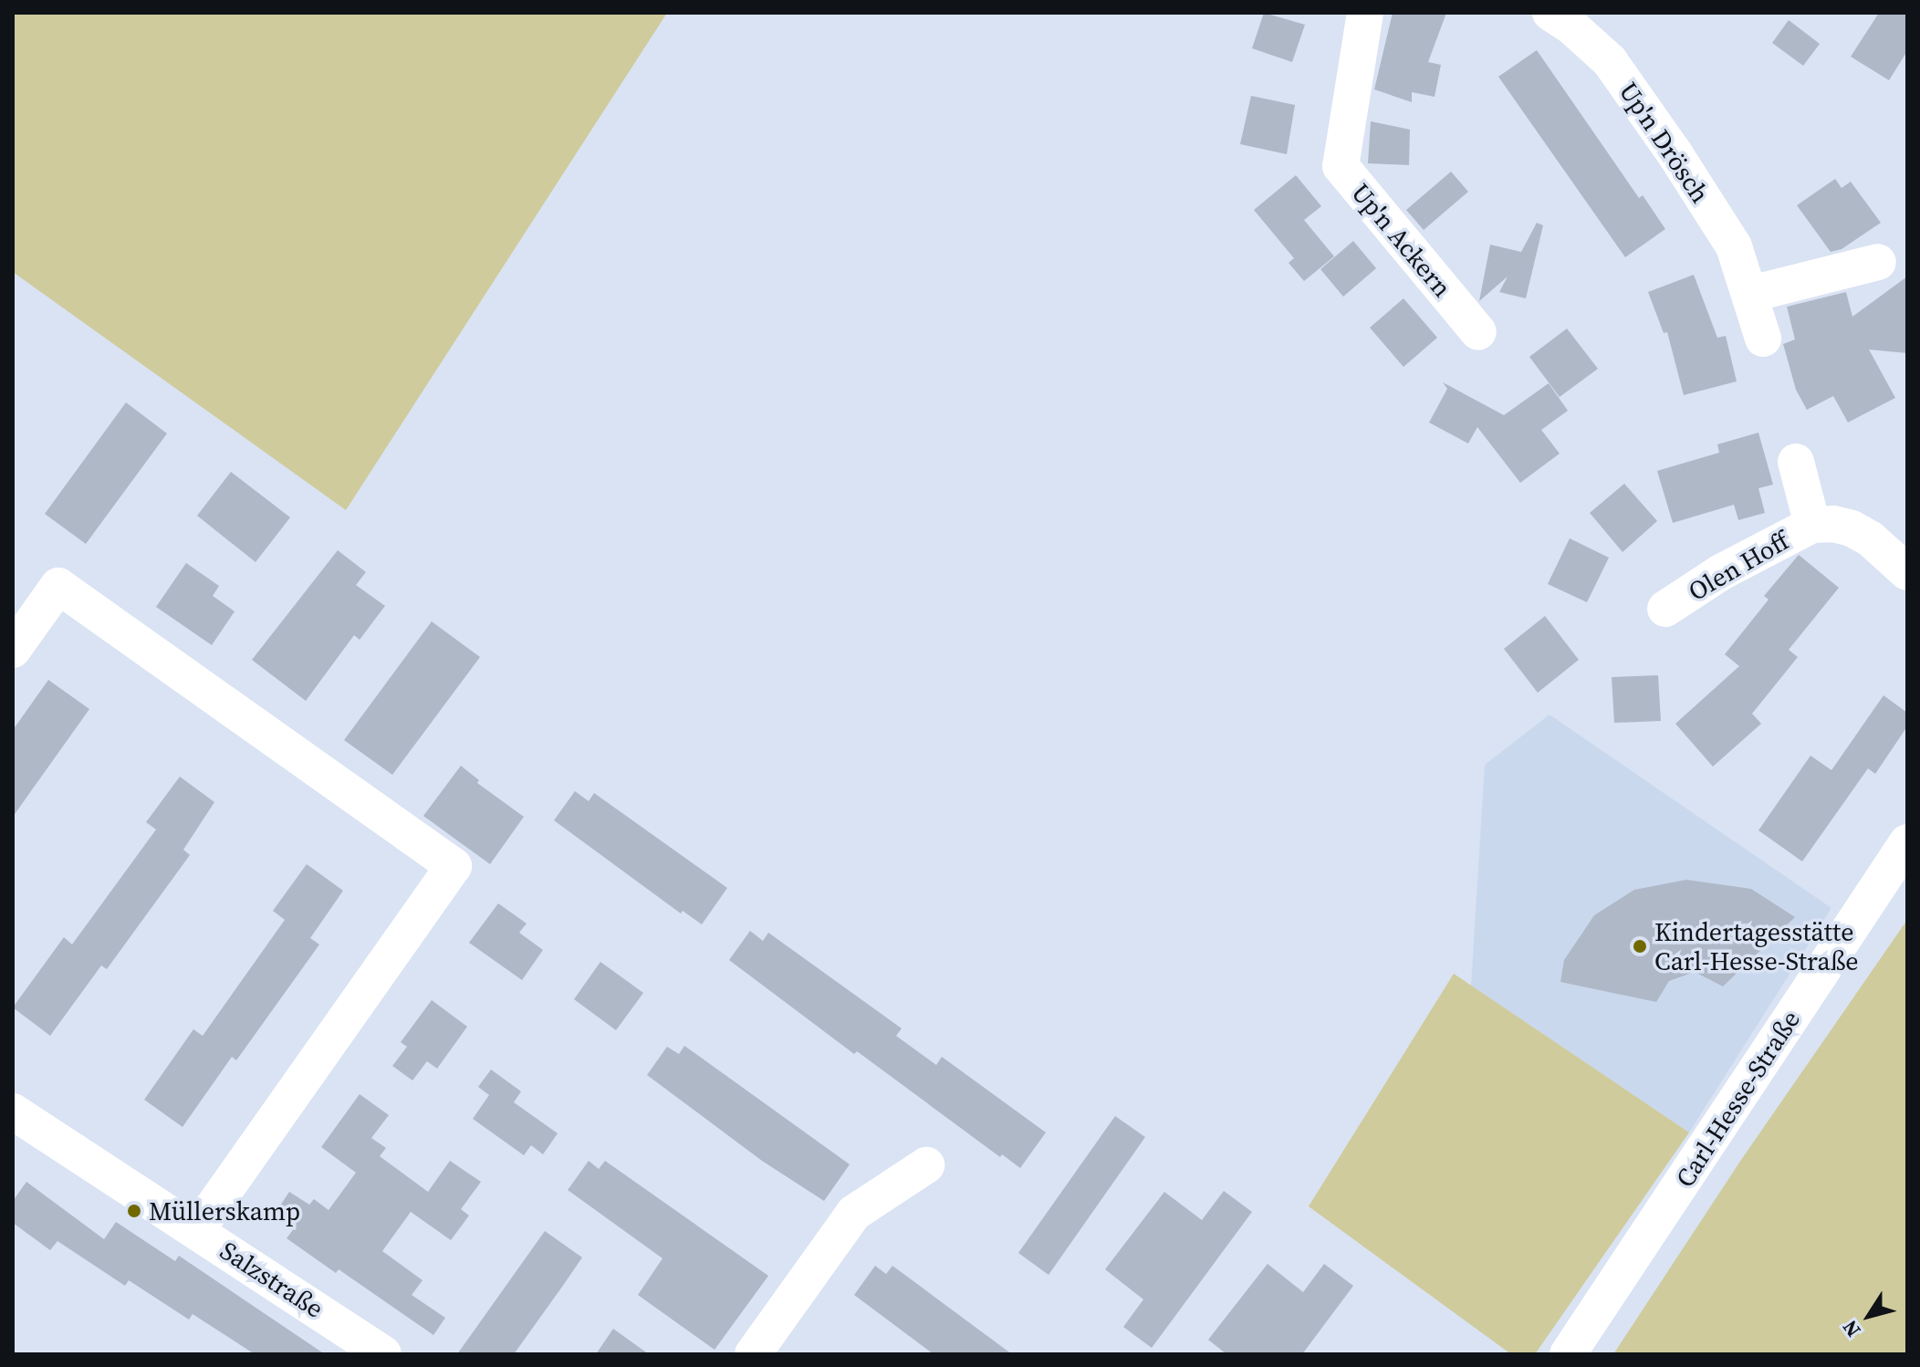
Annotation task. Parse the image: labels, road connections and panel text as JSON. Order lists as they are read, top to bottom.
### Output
{
  "streets": {
    "street": [
      "Up'n Drösch",
      "Up'n Ackern",
      "Olen Hoff",
      "Carl-Hesse-Straße",
      "Salzstraße"
    ]
  },
  "places": ["Kindertagesstätte Carl-Hesse-Straße", "Müllerskamp"],
  "north": "bottom left"
}
